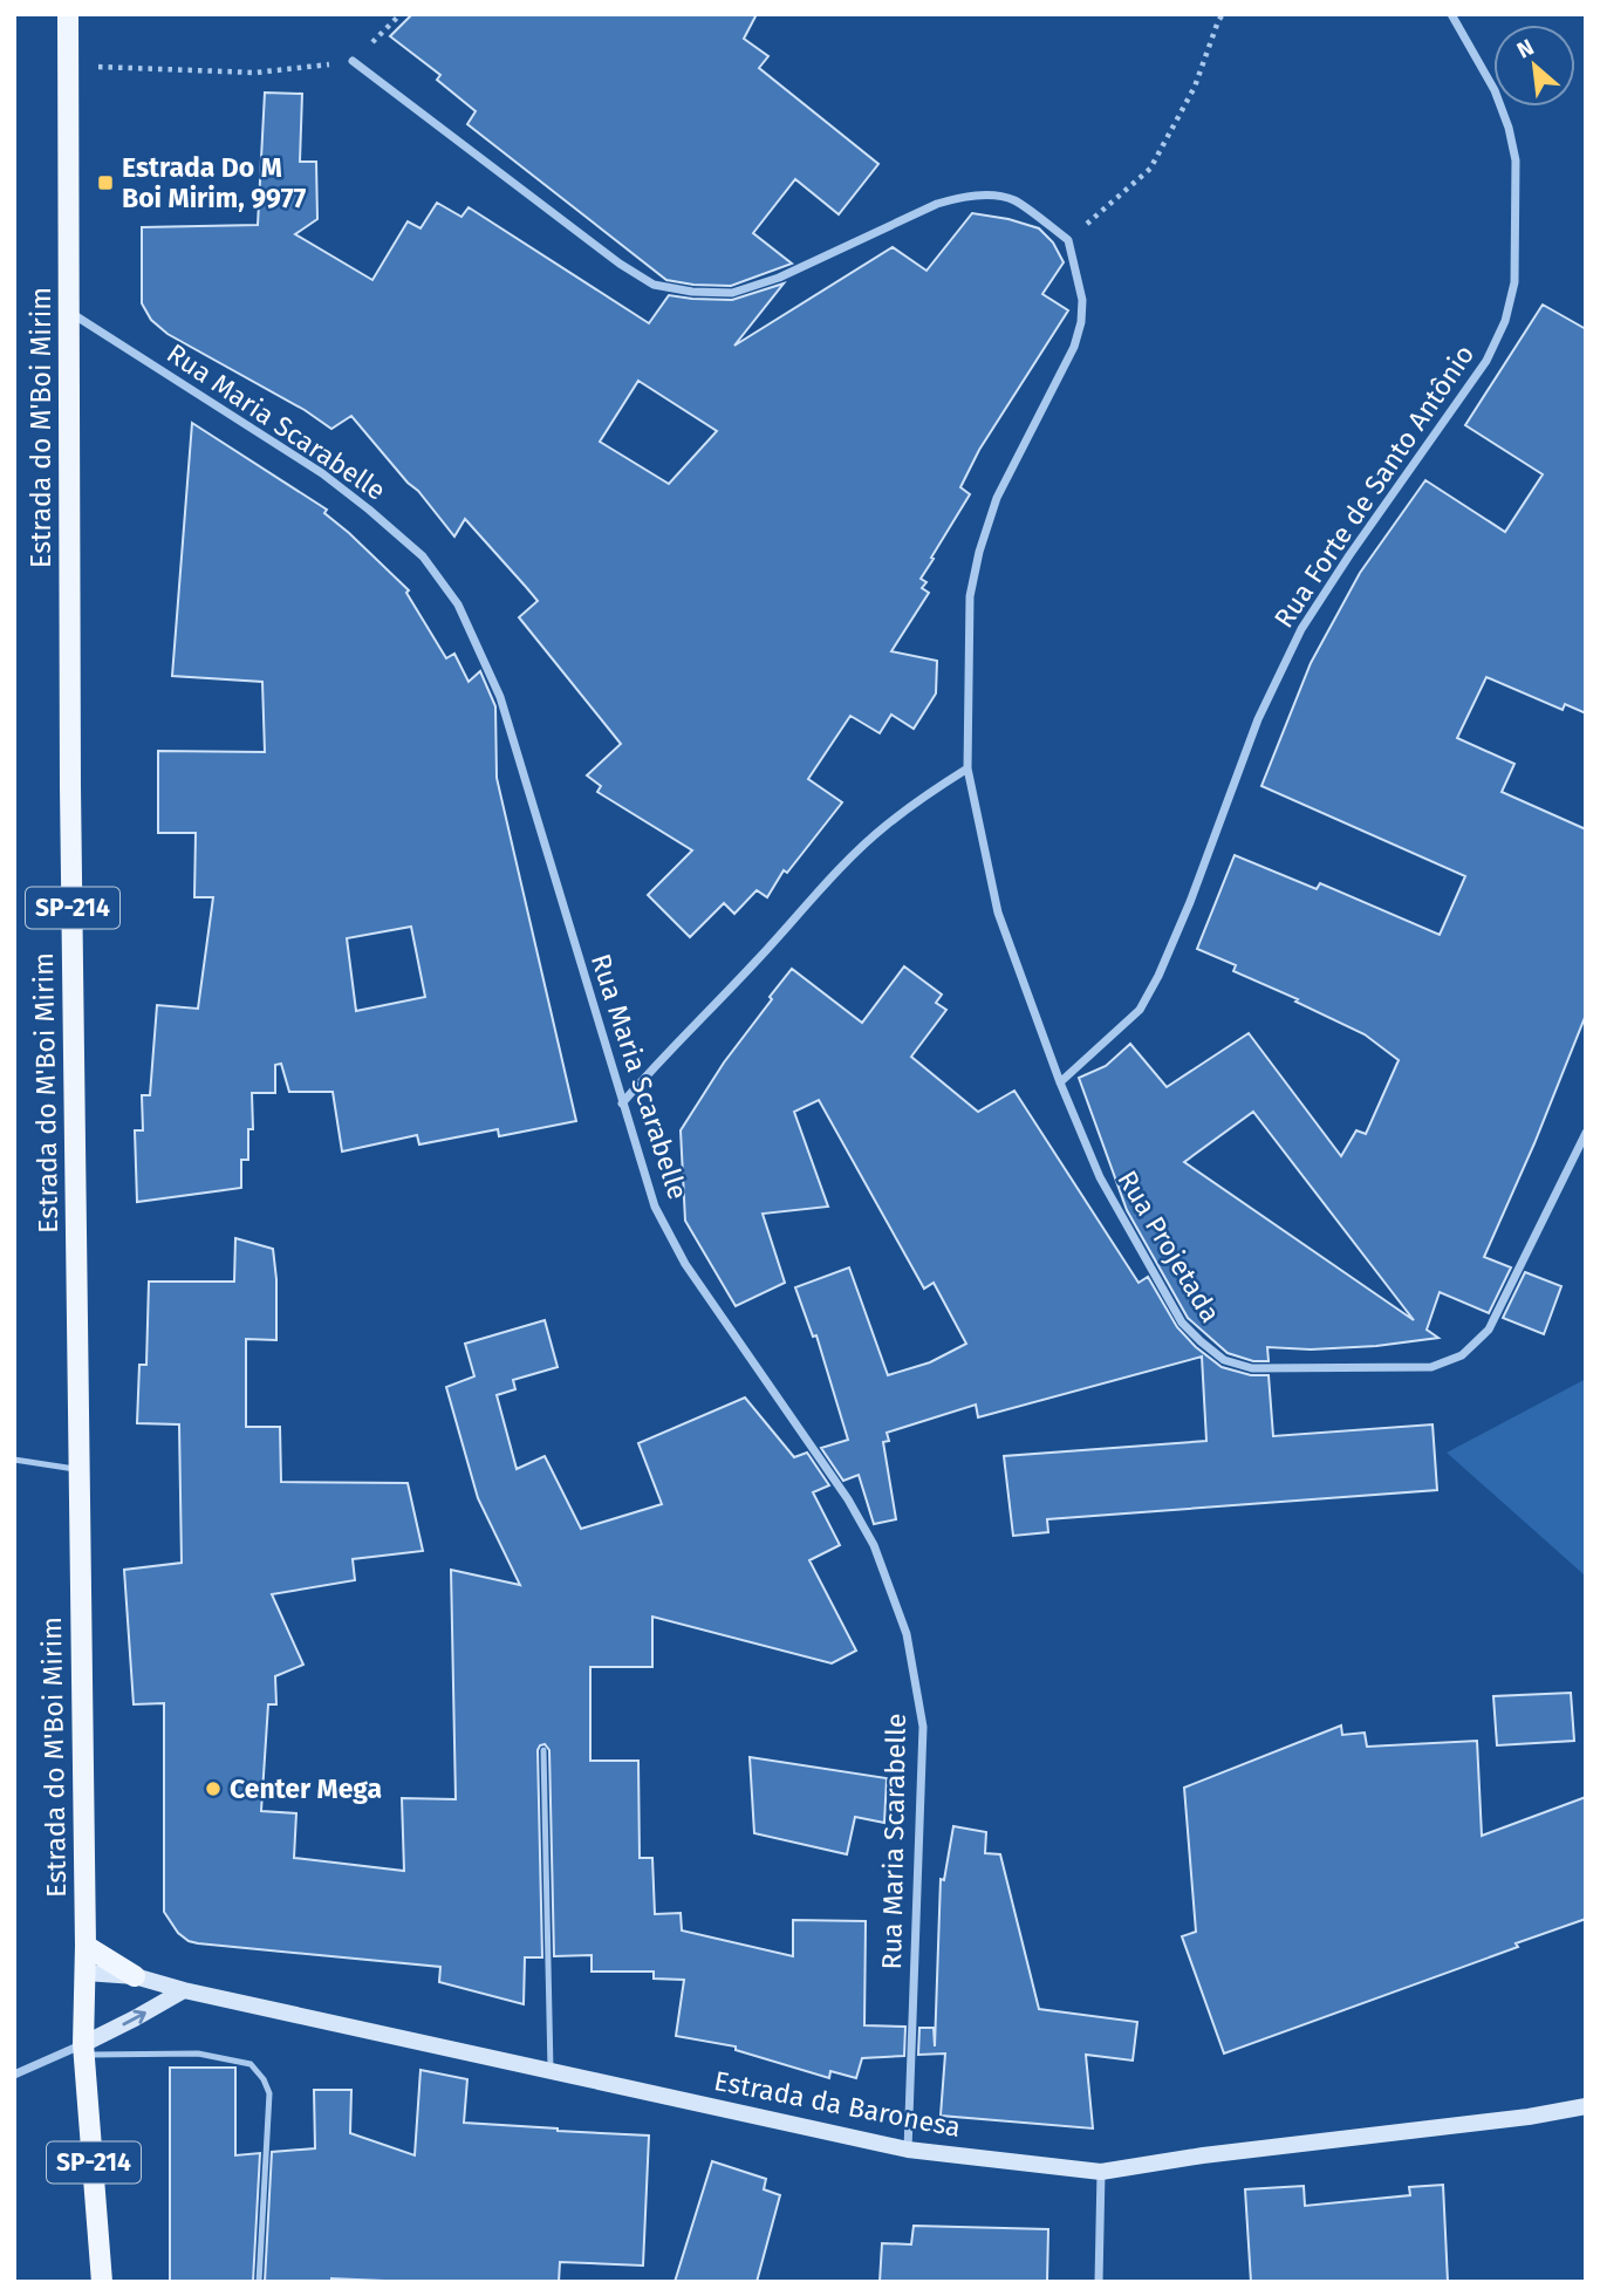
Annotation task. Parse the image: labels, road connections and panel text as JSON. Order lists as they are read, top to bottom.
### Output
{
  "streets": {
    "main road": ["Estrada do M'Boi Mirim", "SP-214", "Estrada da Baronesa"],
    "street": ["Rua Maria Scarabelle", "Rua Forte de Santo Antônio", "Rua Projetada"]
  },
  "crossings": [
    ["Rua Maria Scarabelle", "Estrada do M'Boi Mirim"],
    ["Rua Maria Scarabelle", "Estrada da Baronesa"],
    ["Estrada do M'Boi Mirim", "SP-214"],
    ["Estrada do M'Boi Mirim", "Estrada da Baronesa"],
    ["Rua Forte de Santo Antônio", "Rua Projetada"],
    ["SP-214", "Estrada da Baronesa"]
  ],
  "places": {
    "transit": ["Estrada Do M Boi Mirim, 9977"],
    "other": ["Center Mega"]
  },
  "north": "top left"
}
